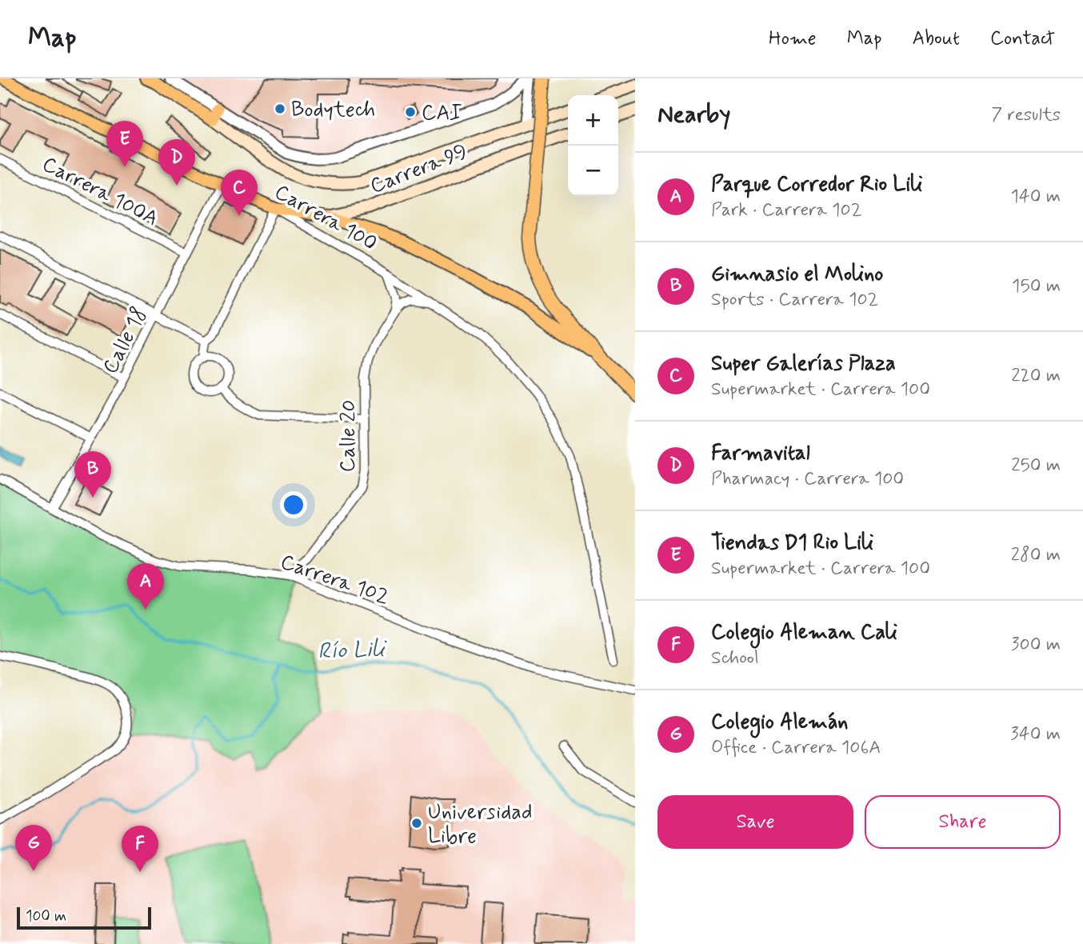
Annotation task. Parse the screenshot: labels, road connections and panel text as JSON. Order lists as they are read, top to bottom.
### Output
{
  "streets": {
    "main road": ["Carrera 99", "Carrera 100"],
    "street": [
      "Carrera 100A",
      "Calle 18",
      "Calle 20",
      "Carrera 102"
    ]
  },
  "crossings": [
    ["Carrera 99", "Carrera 100"],
    ["Carrera 100A", "Calle 18"],
    ["Carrera 100", "Calle 18"],
    ["Calle 18", "Carrera 102"],
    ["Calle 20", "Carrera 102"]
  ],
  "water": ["Río Lili"],
  "places": ["Bodytech", "CAI", "Universidad Libre"],
  "scale_bar": "100 m",
  "page": {
    "header": "Map",
    "nav": [
      "Home",
      "Map",
      "About",
      "Contact"
    ],
    "heading": ["Nearby", "7 results"],
    "map_buttons": ["+", "−"],
    "pins": [
      "E",
      "D",
      "C",
      "B",
      "A",
      "G",
      "F"
    ],
    "list": [
      {
        "mark": "A",
        "name": "Parque Corredor Rio Lili",
        "note": "Park · Carrera 102",
        "value": "140 m"
      },
      {
        "mark": "B",
        "name": "Gimnasio el Molino",
        "note": "Sports · Carrera 102",
        "value": "150 m"
      },
      {
        "mark": "C",
        "name": "Super Galerías Plaza",
        "note": "Supermarket · Carrera 100",
        "value": "220 m"
      },
      {
        "mark": "D",
        "name": "Farmavital",
        "note": "Pharmacy · Carrera 100",
        "value": "250 m"
      },
      {
        "mark": "E",
        "name": "Tiendas D1 Rio Lili",
        "note": "Supermarket · Carrera 100",
        "value": "280 m"
      },
      {
        "mark": "F",
        "name": "Colegio Aleman Cali",
        "note": "School",
        "value": "300 m"
      },
      {
        "mark": "G",
        "name": "Colegio Alemán",
        "note": "Office · Carrera 106A",
        "value": "340 m"
      }
    ],
    "buttons": ["Save", "Share"],
    "scale": "100 m"
  }
}
